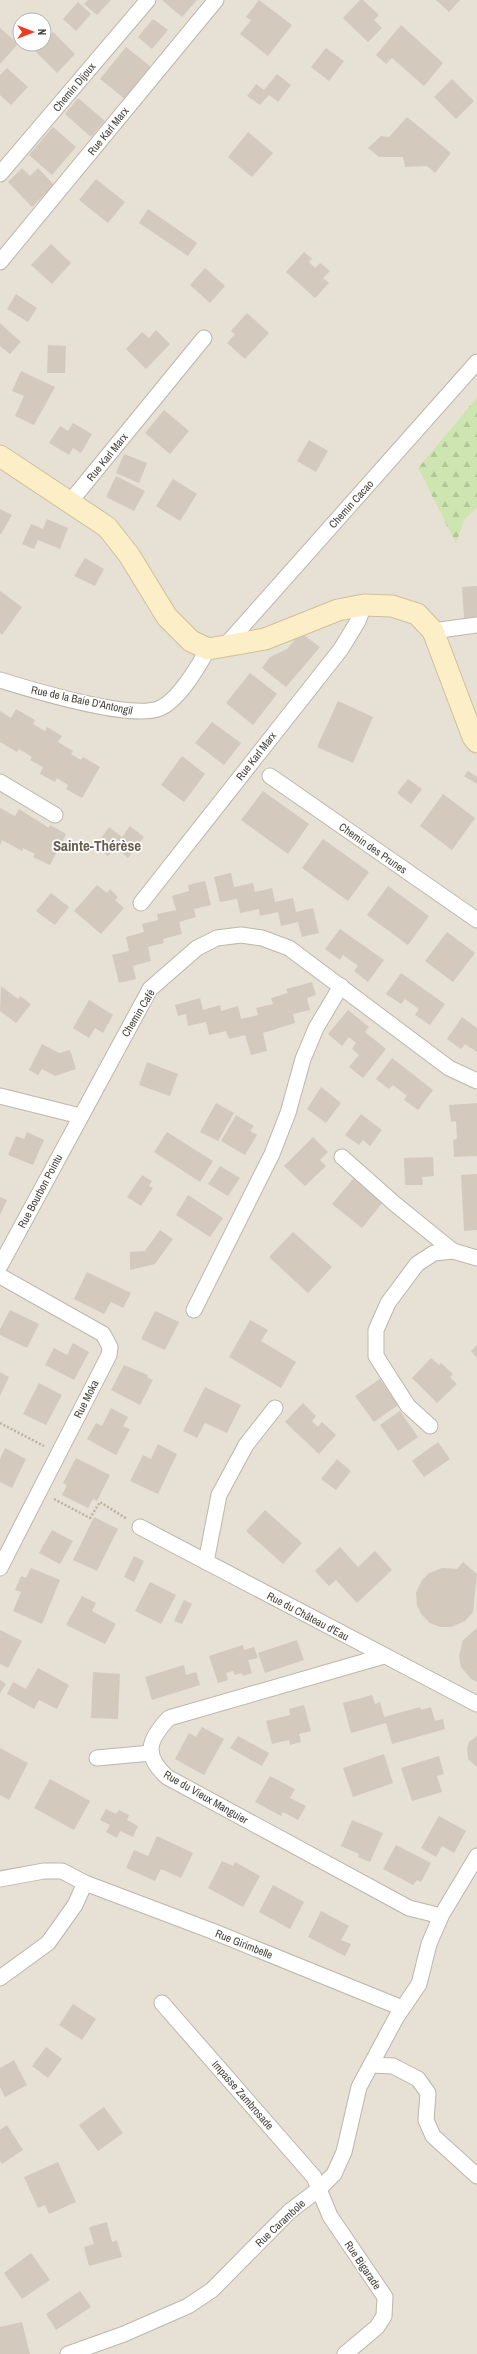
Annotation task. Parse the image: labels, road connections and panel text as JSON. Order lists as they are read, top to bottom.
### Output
{
  "streets": {
    "street": [
      "Chemin Dijoux",
      "Rue Karl Marx",
      "Chemin Cacao",
      "Rue de la Baie D'Antongil",
      "Chemin des Prunes",
      "Chemin Café",
      "Rue Bourbon Pointu",
      "Rue Moka",
      "Rue du Château d'Eau",
      "Rue du Vieux Manguier",
      "Rue Girimbelle",
      "Impasse Zambrosade",
      "Rue Carambole",
      "Rue Bigarade"
    ]
  },
  "crossings": [
    ["Chemin Cacao", "Rue de la Baie D'Antongil"],
    ["Chemin Café", "Rue Bourbon Pointu"],
    ["Rue du Vieux Manguier", "Rue Carambole"],
    ["Rue Girimbelle", "Rue Carambole"],
    ["Impasse Zambrosade", "Rue Carambole"],
    ["Impasse Zambrosade", "Rue Bigarade"],
    ["Rue Carambole", "Rue Bigarade"]
  ],
  "districts": ["Sainte-Thérèse"],
  "north": "right"
}
